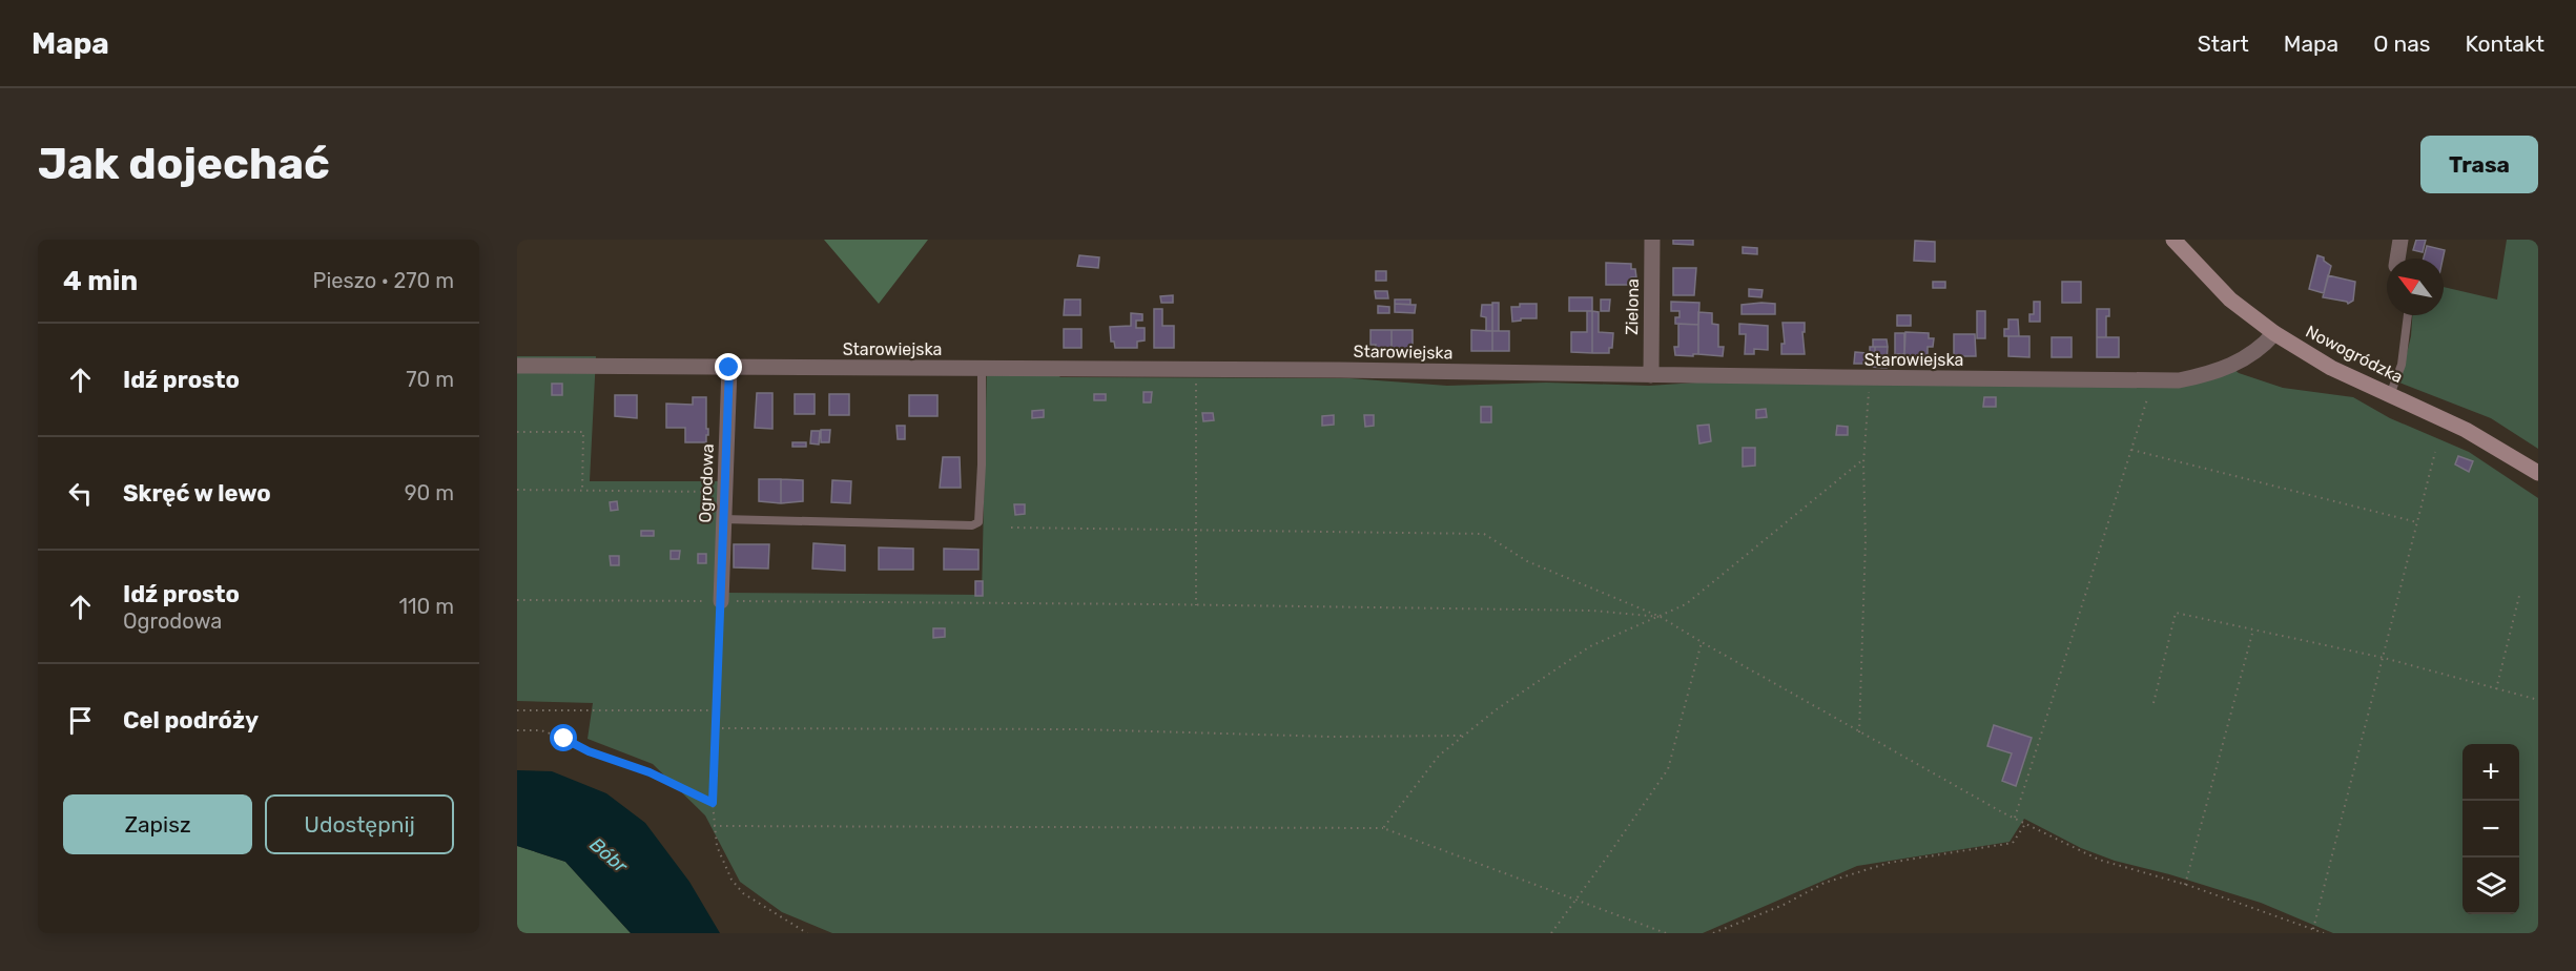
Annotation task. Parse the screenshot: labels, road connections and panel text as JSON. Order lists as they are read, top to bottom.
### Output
{
  "streets": {
    "main road": ["Nowogródzka"],
    "street": ["Zielona", "Starowiejska", "Ogrodowa"]
  },
  "crossings": [
    ["Zielona", "Starowiejska"],
    ["Starowiejska", "Nowogródzka"],
    ["Starowiejska", "Ogrodowa"]
  ],
  "water": ["Bóbr"],
  "north": "top left",
  "page": {
    "header": "Mapa",
    "nav": [
      "Start",
      "Mapa",
      "O nas",
      "Kontakt"
    ],
    "buttons": [
      "Trasa",
      ["Zapisz", "Udostępnij"]
    ],
    "title": "Jak dojechać",
    "heading": ["4 min", "Pieszo · 270 m"],
    "list": [
      ["Idź prosto", "70 m"],
      ["Skręć w lewo", "90 m"],
      ["Idź prosto", "Ogrodowa", "110 m"],
      "Cel podróży"
    ],
    "map_buttons": ["+", "−"]
  }
}
